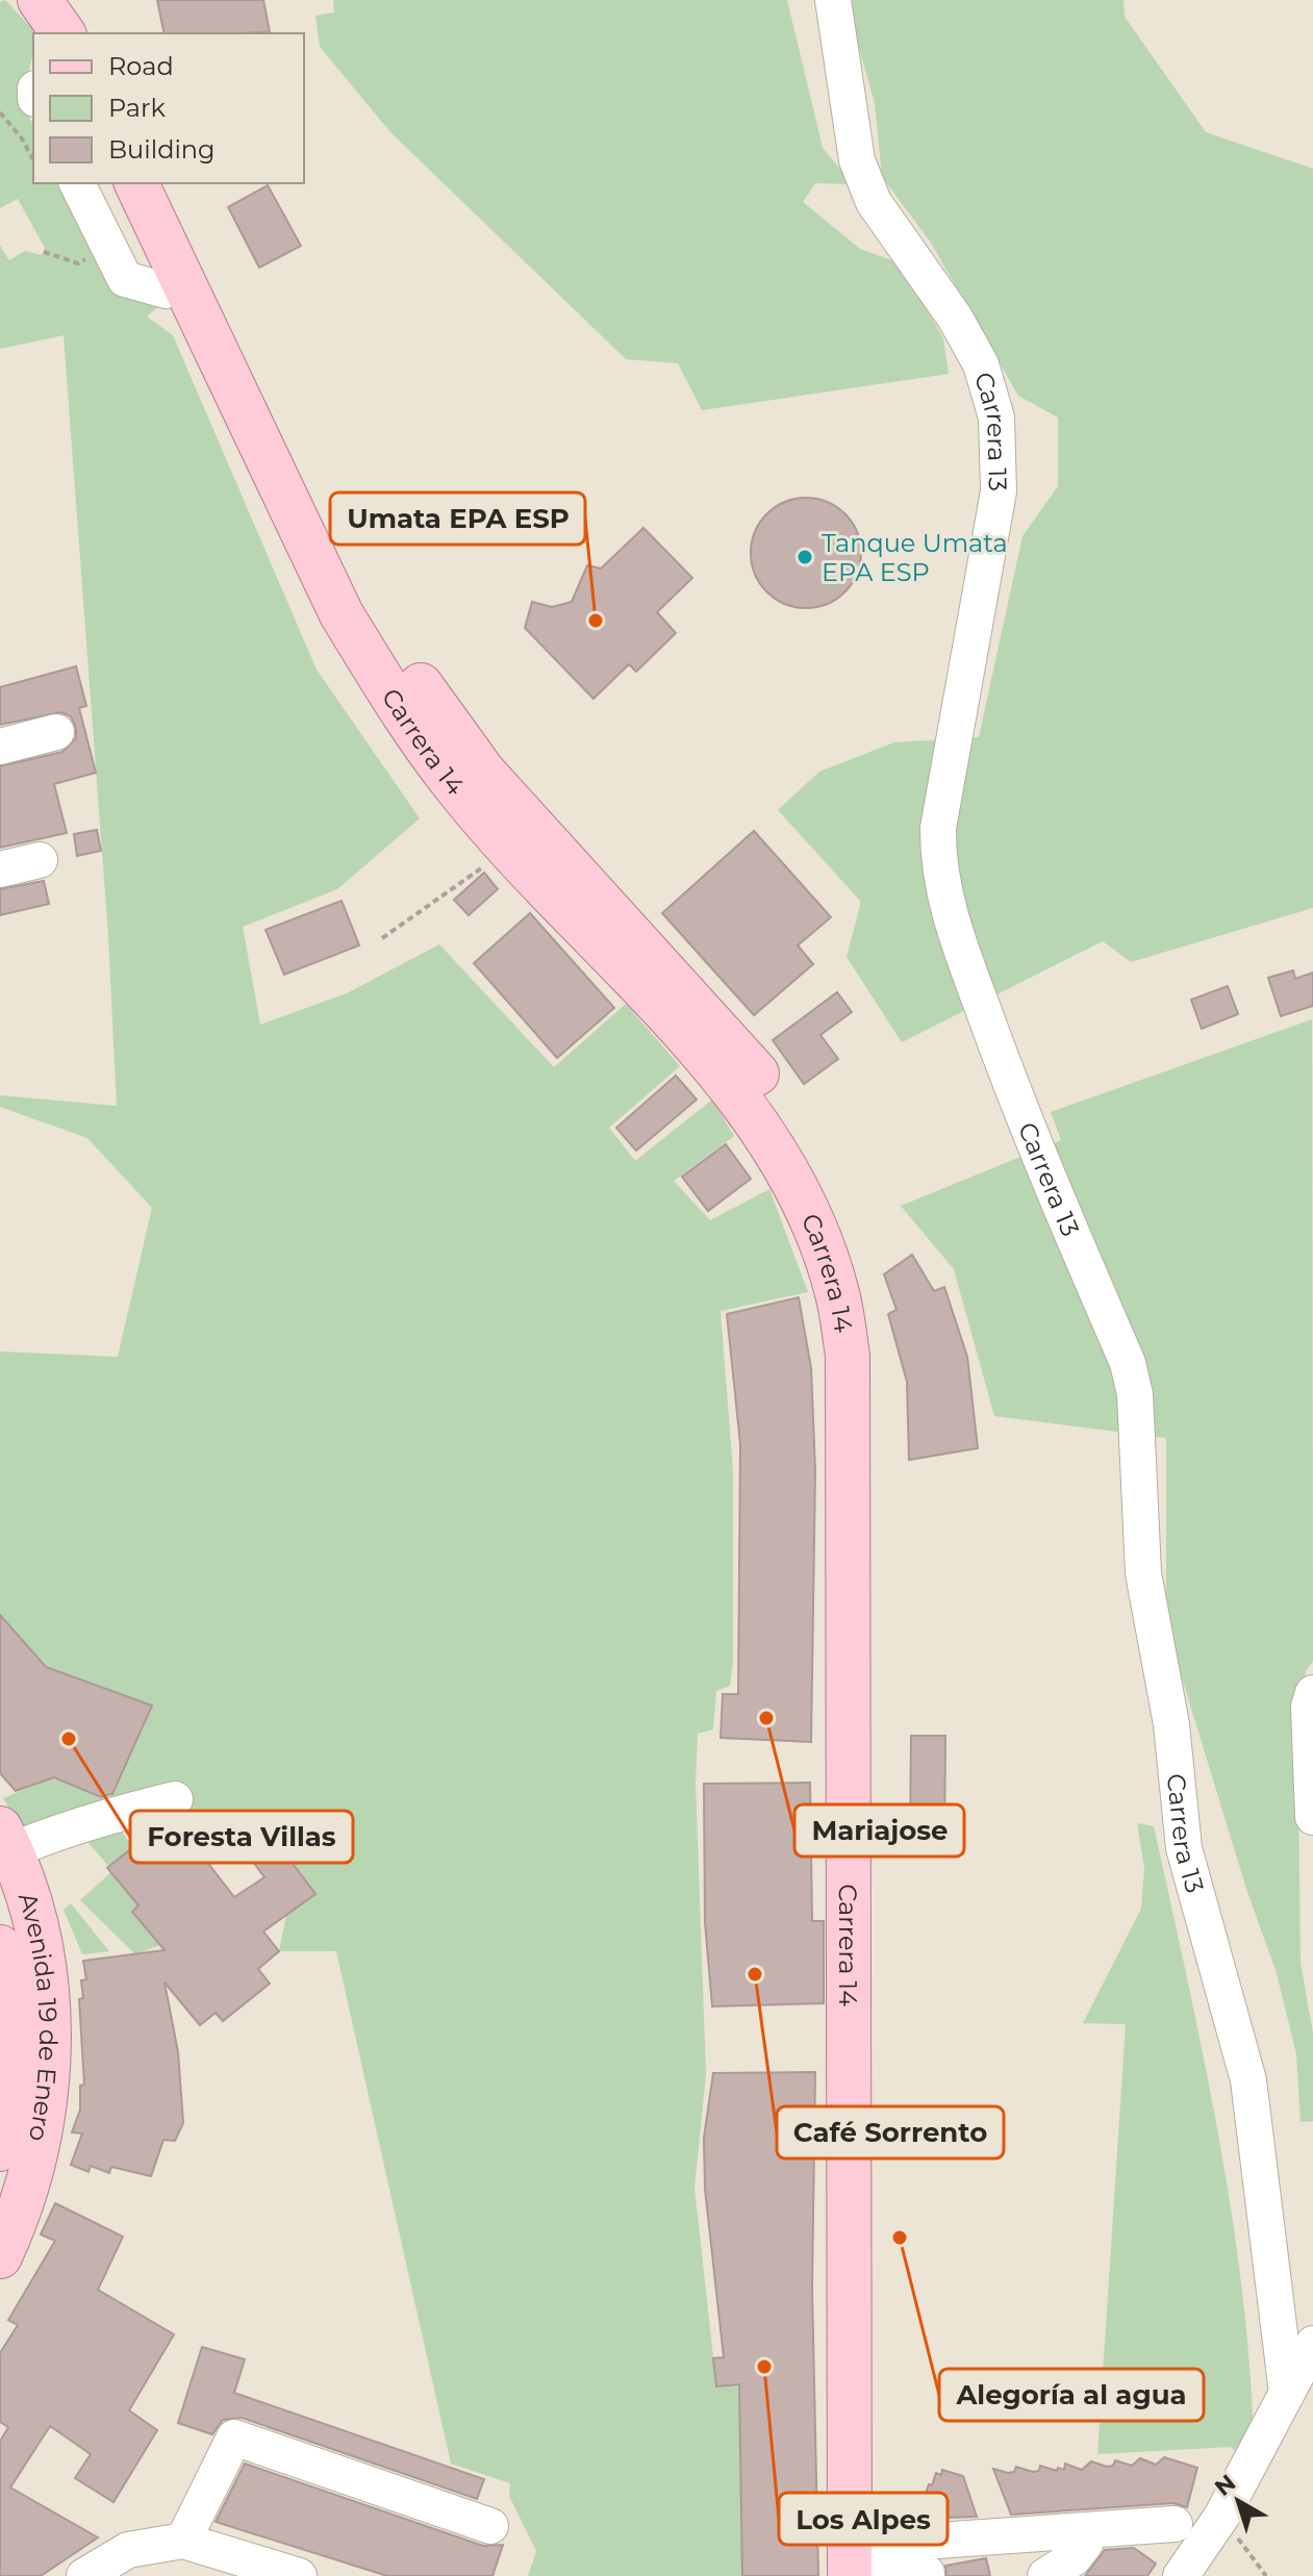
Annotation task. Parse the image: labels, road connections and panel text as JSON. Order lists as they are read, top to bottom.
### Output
{
  "streets": {
    "main road": ["Carrera 14", "Avenida 19 de Enero"],
    "street": ["Carrera 13"]
  },
  "places": [
    "Tanque Umata EPA ESP",
    "Umata EPA ESP",
    "Mariajose",
    "Foresta Villas",
    "Café Sorrento",
    "Alegoría al agua",
    "Los Alpes"
  ],
  "legend": ["Road", "Park", "Building"],
  "north": "top left"
}
